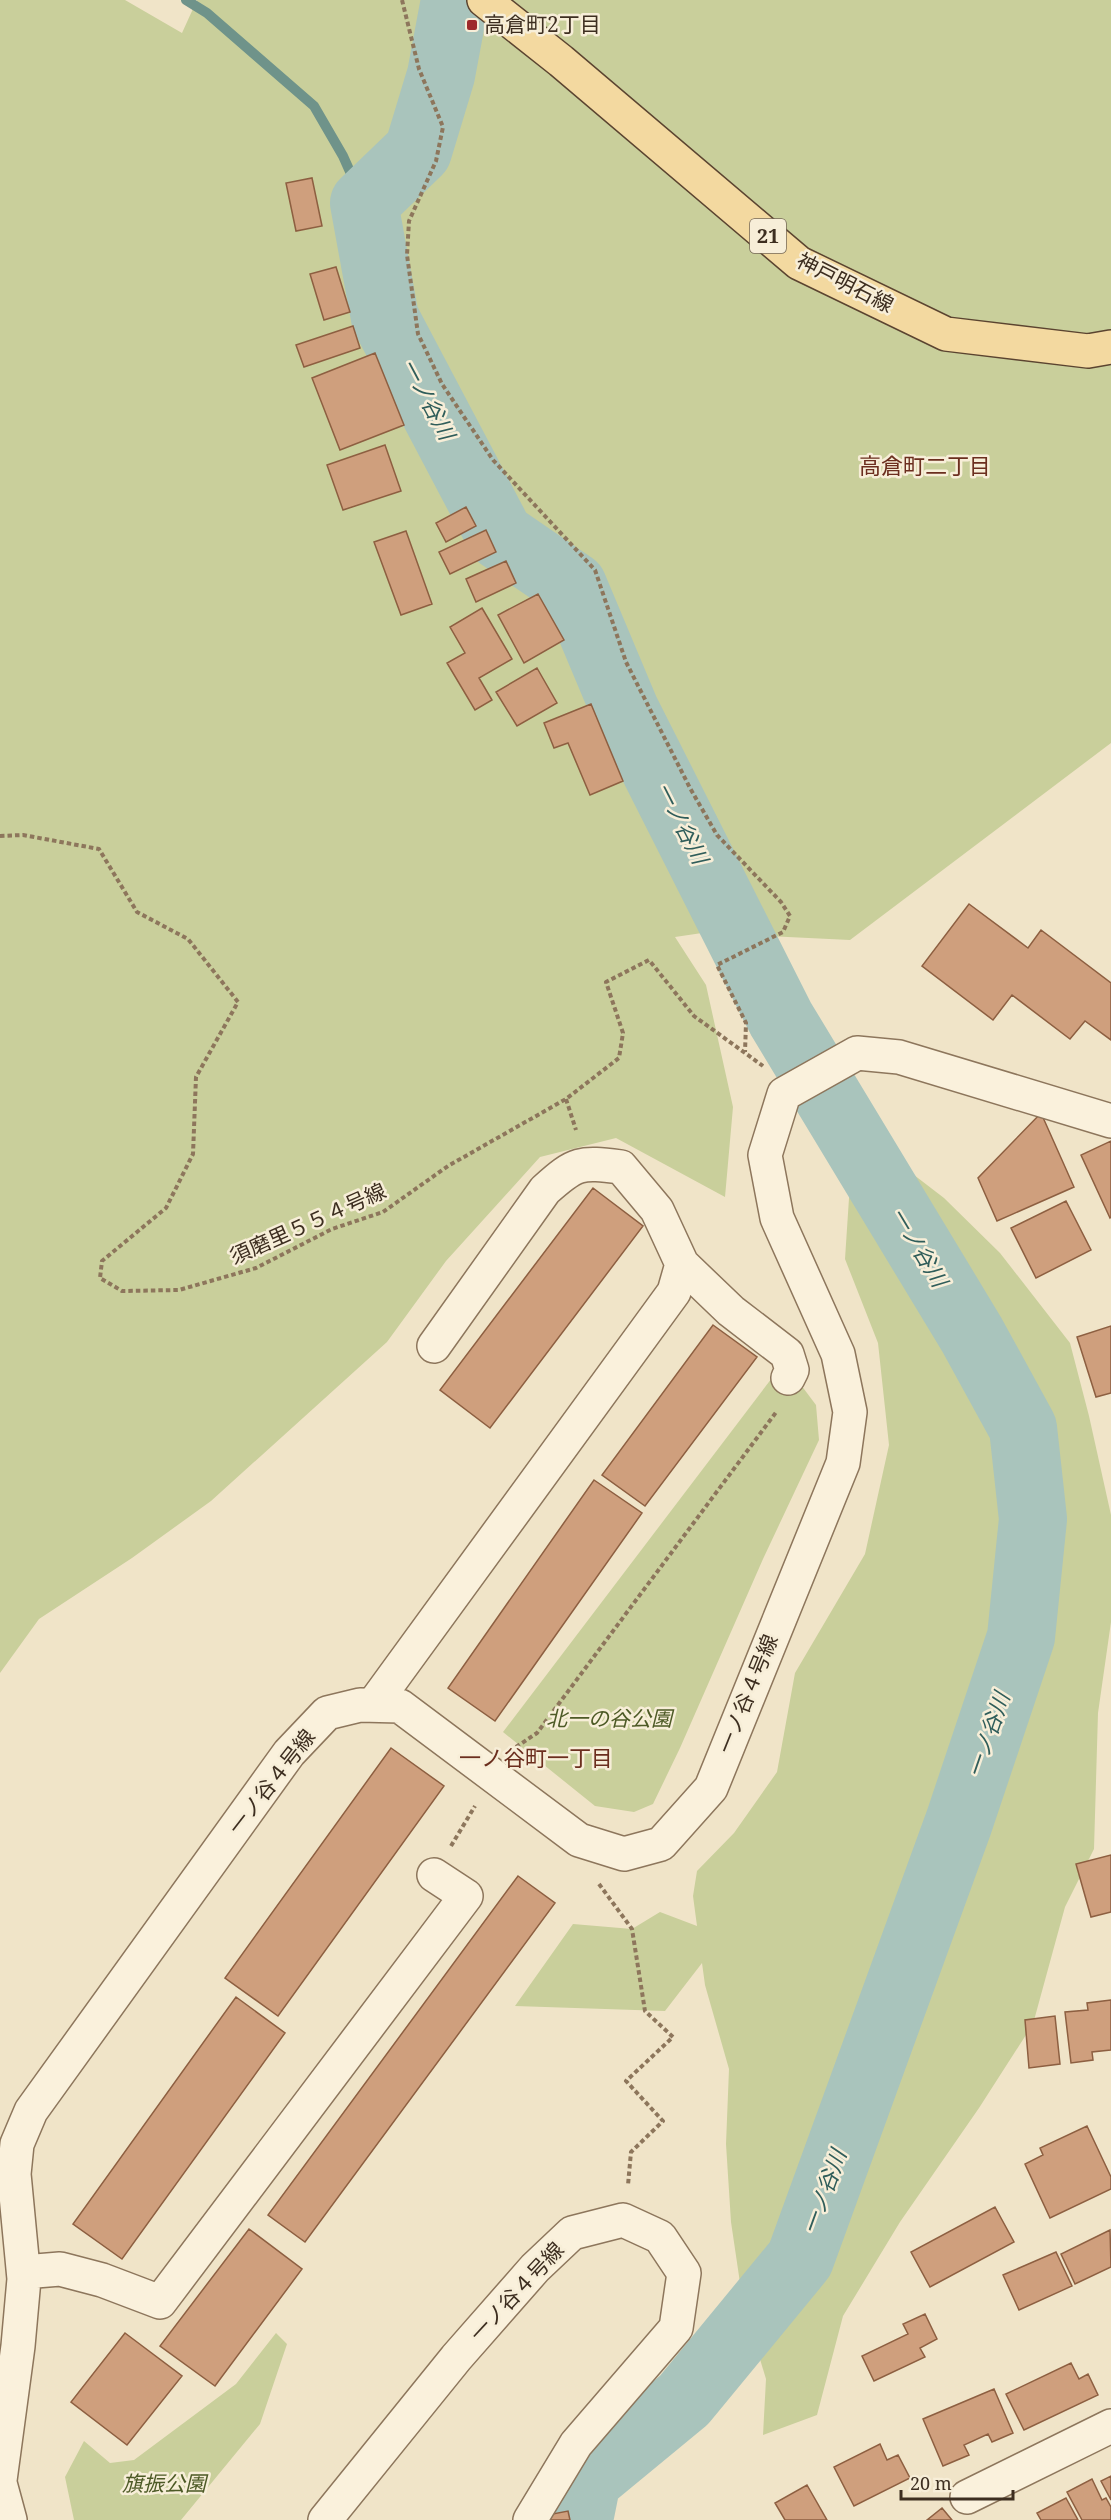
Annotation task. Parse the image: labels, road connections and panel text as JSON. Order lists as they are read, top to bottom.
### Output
{
  "streets": {
    "main road": ["21", "神戸明石線"],
    "street": ["一ノ谷４号線"],
    "path": ["須磨里５５４号線"]
  },
  "crossings": [
    ["須磨里５５４号線", "一ノ谷４号線"]
  ],
  "districts": ["高倉町二丁目", "一ノ谷町一丁目"],
  "water": ["一ノ谷川"],
  "parks": ["北一の谷公園", "旗振公園"],
  "places": {
    "transit": ["高倉町2丁目"]
  },
  "scale_bar": "20 m"
}
